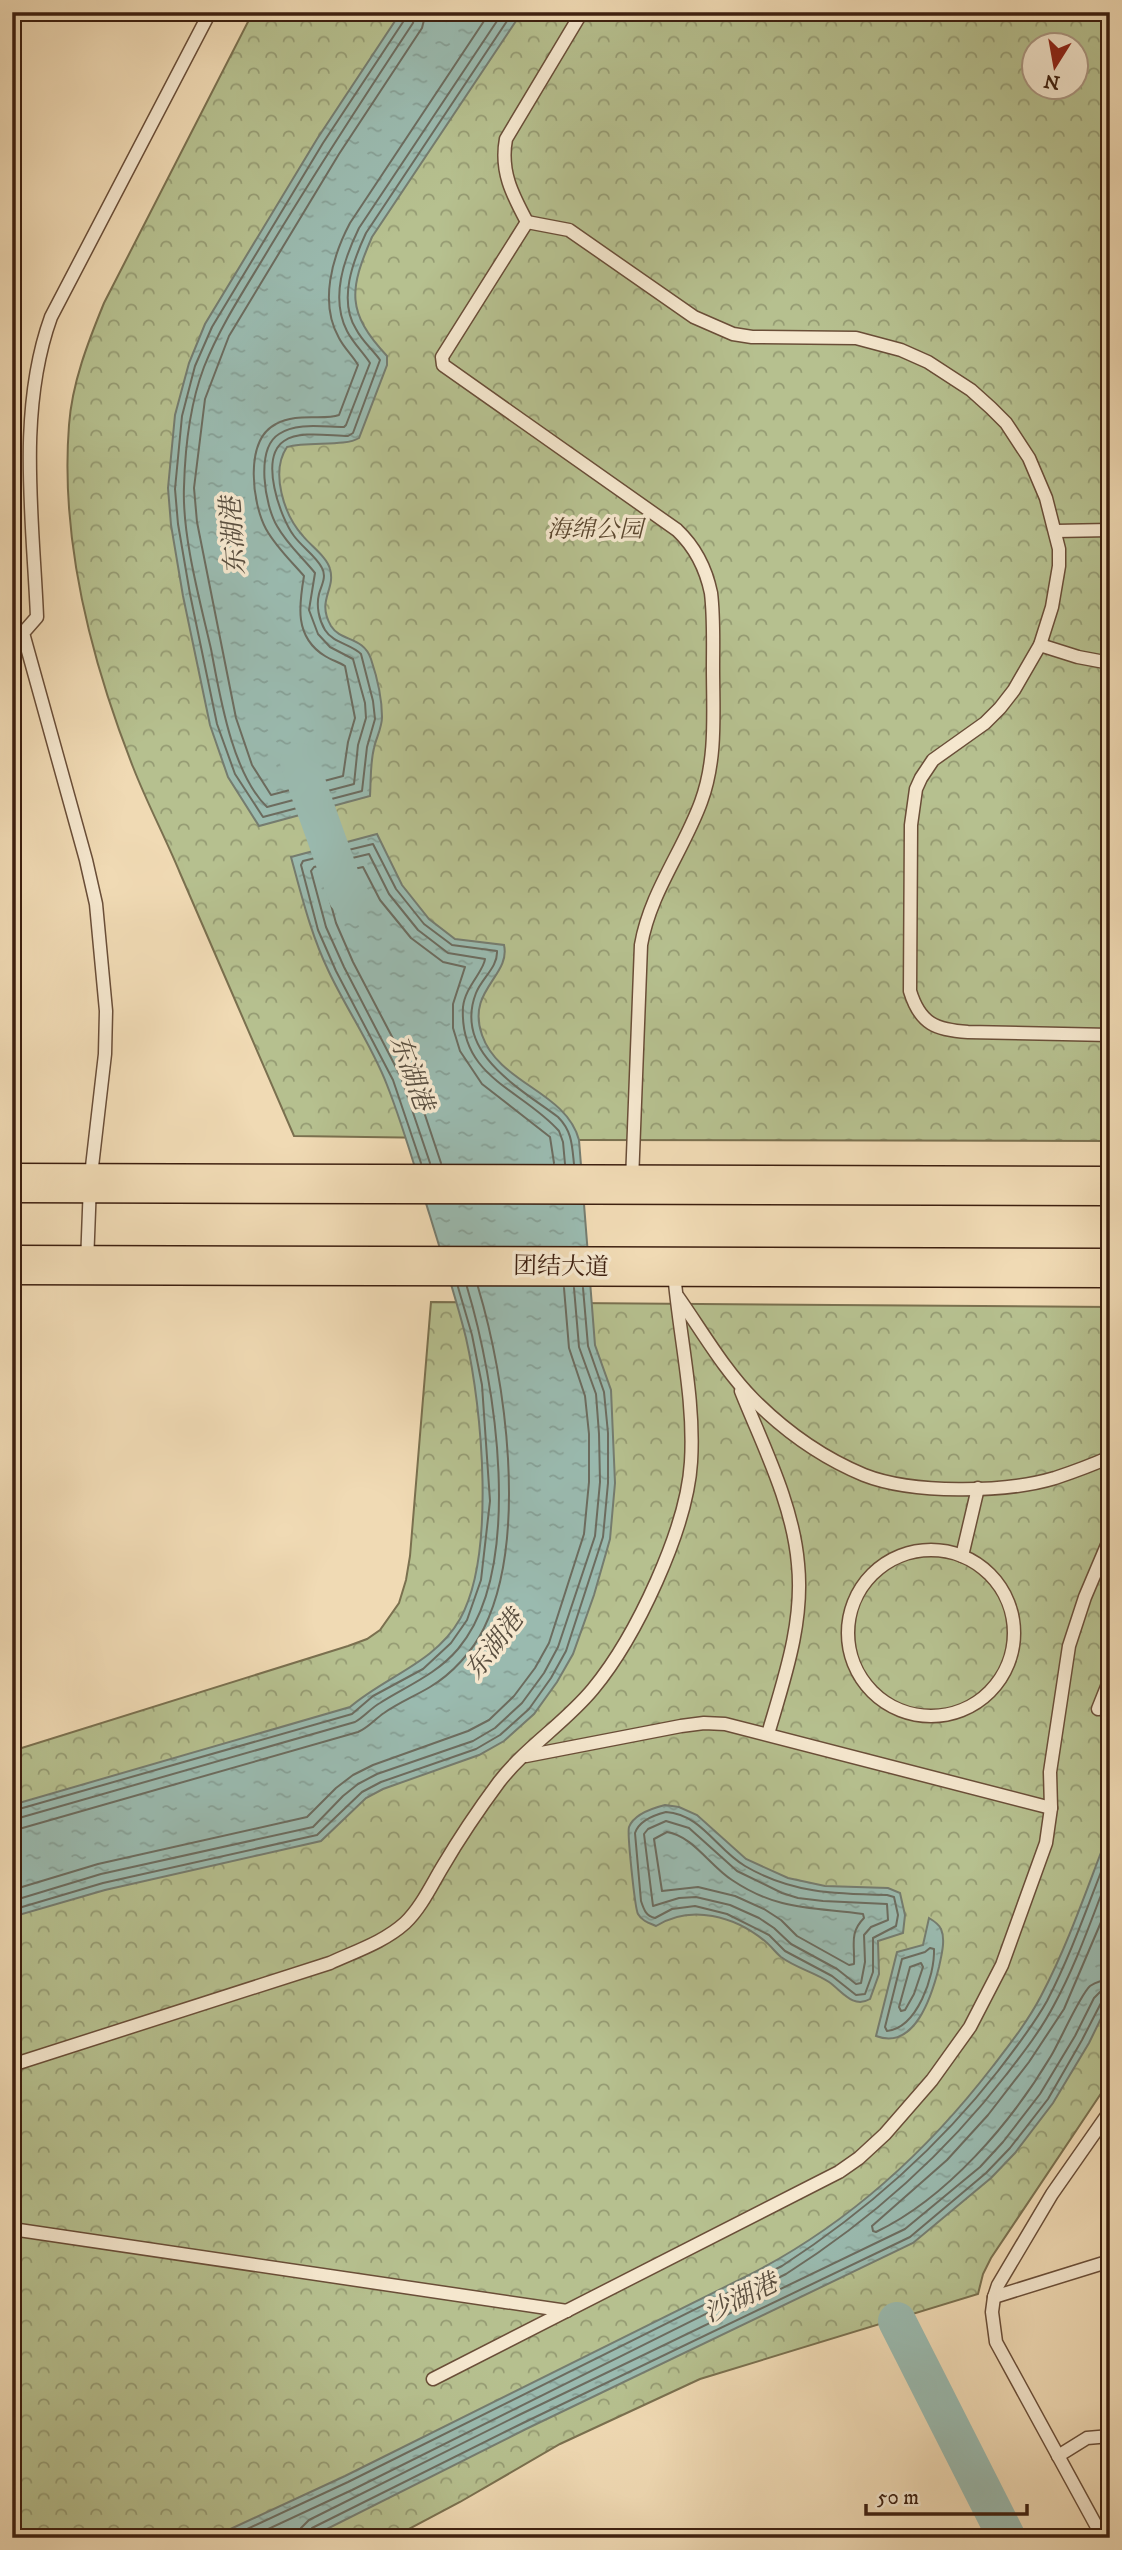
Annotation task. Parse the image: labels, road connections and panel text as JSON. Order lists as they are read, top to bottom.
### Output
{
  "streets": {
    "main road": ["团结大道"]
  },
  "water": ["东湖港", "沙湖港"],
  "parks": ["海绵公园"],
  "scale_bar": "50 m",
  "north": "bottom"
}
